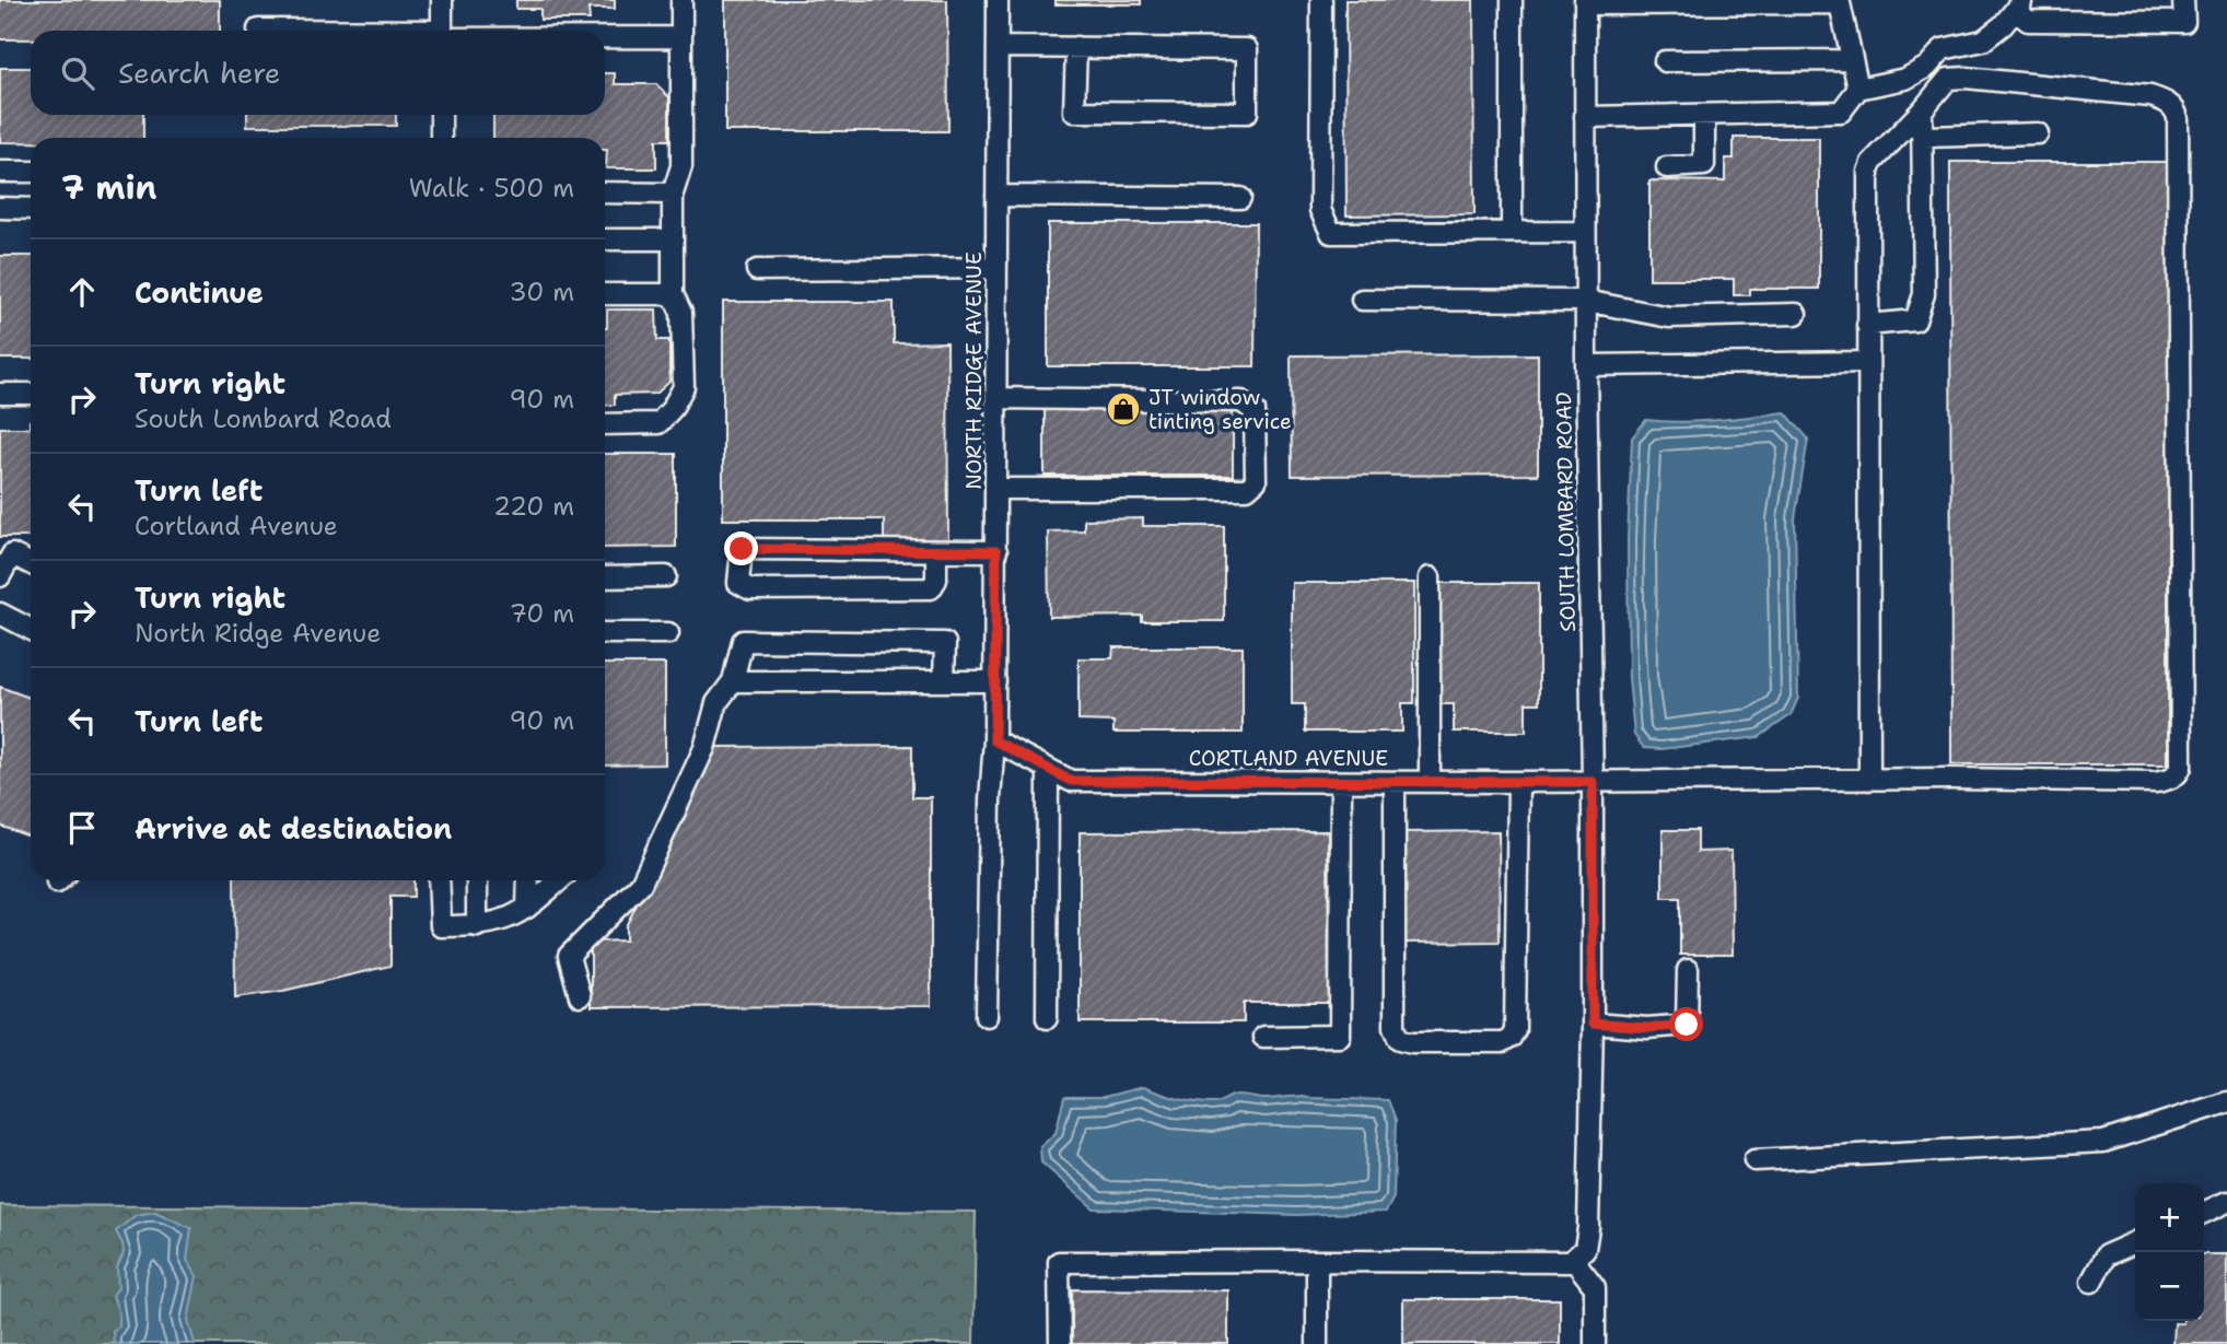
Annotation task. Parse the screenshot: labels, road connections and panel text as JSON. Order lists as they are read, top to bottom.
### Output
{
  "streets": {
    "street": ["NORTH RIDGE AVENUE", "SOUTH LOMBARD ROAD", "CORTLAND AVENUE"]
  },
  "crossings": [
    ["NORTH RIDGE AVENUE", "CORTLAND AVENUE"],
    ["SOUTH LOMBARD ROAD", "CORTLAND AVENUE"]
  ],
  "places": {
    "shop": ["JT window tinting service"]
  },
  "page": {
    "search": "Search here",
    "heading": ["7 min", "Walk · 500 m"],
    "list": [
      ["Continue", "30 m"],
      ["Turn right", "South Lombard Road", "90 m"],
      ["Turn left", "Cortland Avenue", "220 m"],
      ["Turn right", "North Ridge Avenue", "70 m"],
      ["Turn left", "90 m"],
      "Arrive at destination"
    ],
    "map_buttons": ["+", "−"]
  }
}
